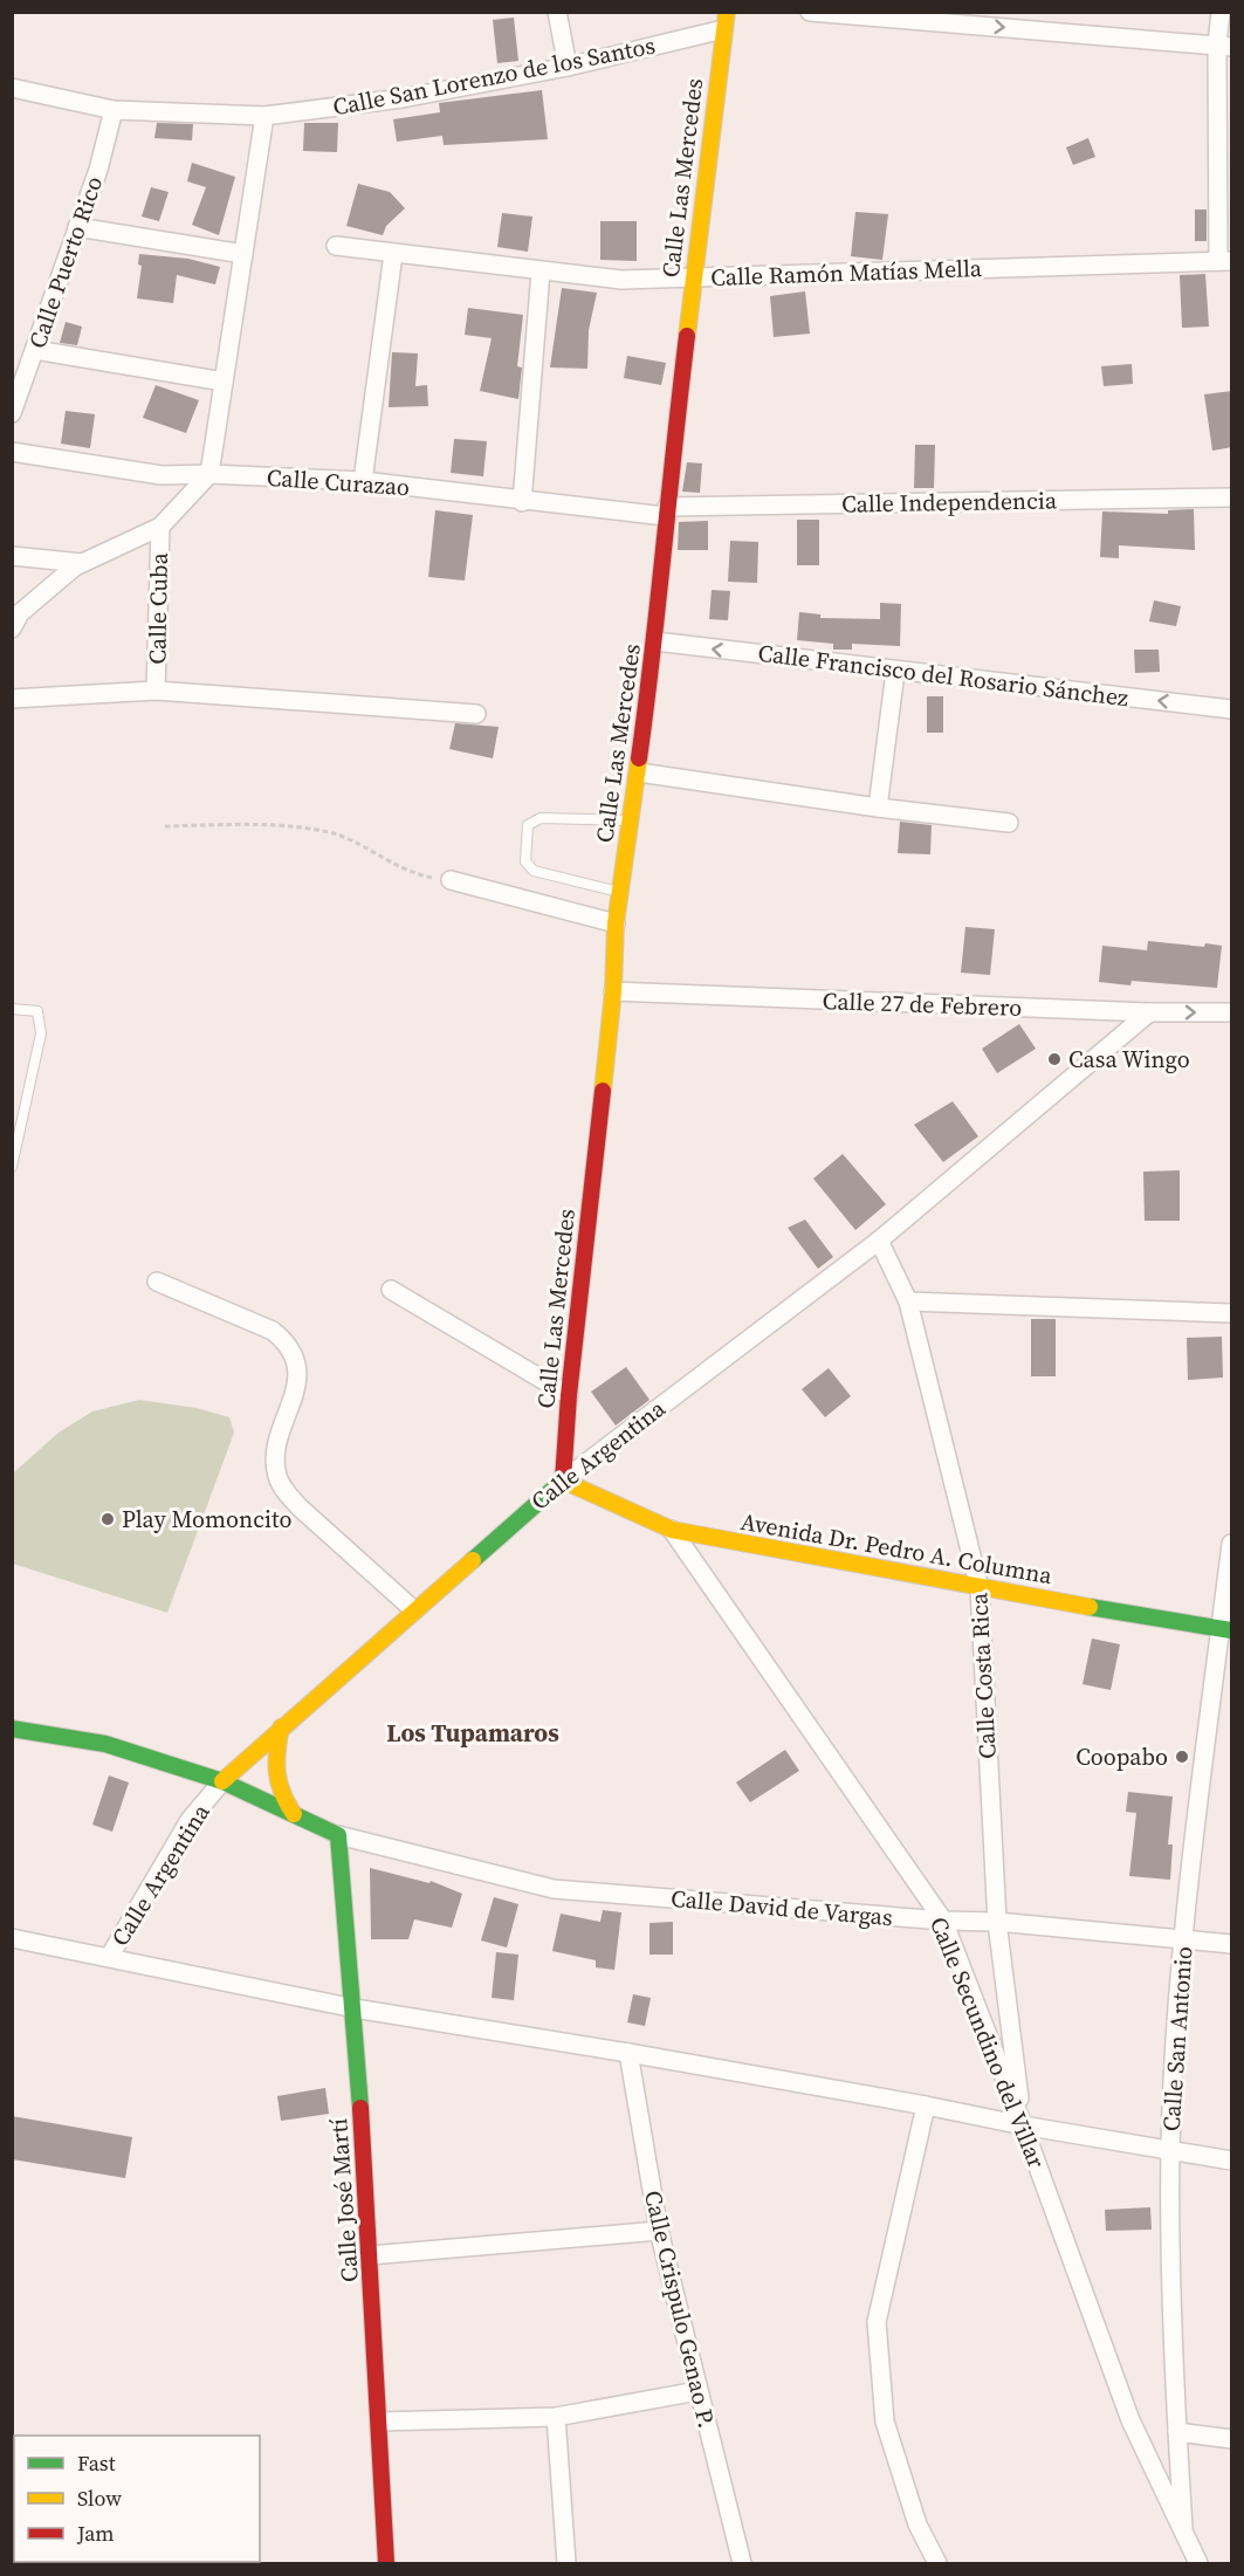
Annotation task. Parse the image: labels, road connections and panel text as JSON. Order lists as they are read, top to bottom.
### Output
{
  "streets": {
    "street": [
      "Calle San Lorenzo de los Santos",
      "Calle Las Mercedes",
      "Calle Puerto Rico",
      "Calle Ramón Matías Mella",
      "Calle Curazao",
      "Calle Independencia",
      "Calle Cuba",
      "Calle Francisco del Rosario Sánchez",
      "Calle 27 de Febrero",
      "Calle Argentina",
      "Avenida Dr. Pedro A. Columna",
      "Calle Costa Rica",
      "Calle David de Vargas",
      "Calle San Antonio",
      "Calle Secundino del Villar",
      "Calle José Martí",
      "Calle Crispulo Genao P."
    ]
  },
  "crossings": [
    ["Calle San Lorenzo de los Santos", "Calle Las Mercedes"],
    ["Calle San Lorenzo de los Santos", "Calle Puerto Rico"],
    ["Calle Las Mercedes", "Calle Ramón Matías Mella"],
    ["Calle Las Mercedes", "Calle Curazao"],
    ["Calle Las Mercedes", "Calle Independencia"],
    ["Calle Las Mercedes", "Calle Francisco del Rosario Sánchez"],
    ["Calle Las Mercedes", "Calle 27 de Febrero"],
    ["Calle Las Mercedes", "Calle Argentina"],
    ["Calle Las Mercedes", "Avenida Dr. Pedro A. Columna"],
    ["Calle Curazao", "Calle Independencia"],
    ["Calle 27 de Febrero", "Calle Argentina"],
    ["Calle Argentina", "Avenida Dr. Pedro A. Columna"],
    ["Calle Argentina", "Calle Costa Rica"],
    ["Avenida Dr. Pedro A. Columna", "Calle Costa Rica"],
    ["Avenida Dr. Pedro A. Columna", "Calle San Antonio"],
    ["Avenida Dr. Pedro A. Columna", "Calle Secundino del Villar"],
    ["Calle Costa Rica", "Calle David de Vargas"],
    ["Calle Costa Rica", "Calle Secundino del Villar"],
    ["Calle David de Vargas", "Calle San Antonio"],
    ["Calle David de Vargas", "Calle Secundino del Villar"],
    ["Calle David de Vargas", "Calle José Martí"],
    ["Calle San Antonio", "Calle Secundino del Villar"]
  ],
  "districts": ["Los Tupamaros"],
  "places": ["Casa Wingo", "Play Momoncito", "Coopabo"],
  "legend": ["Fast", "Slow", "Jam"]
}
